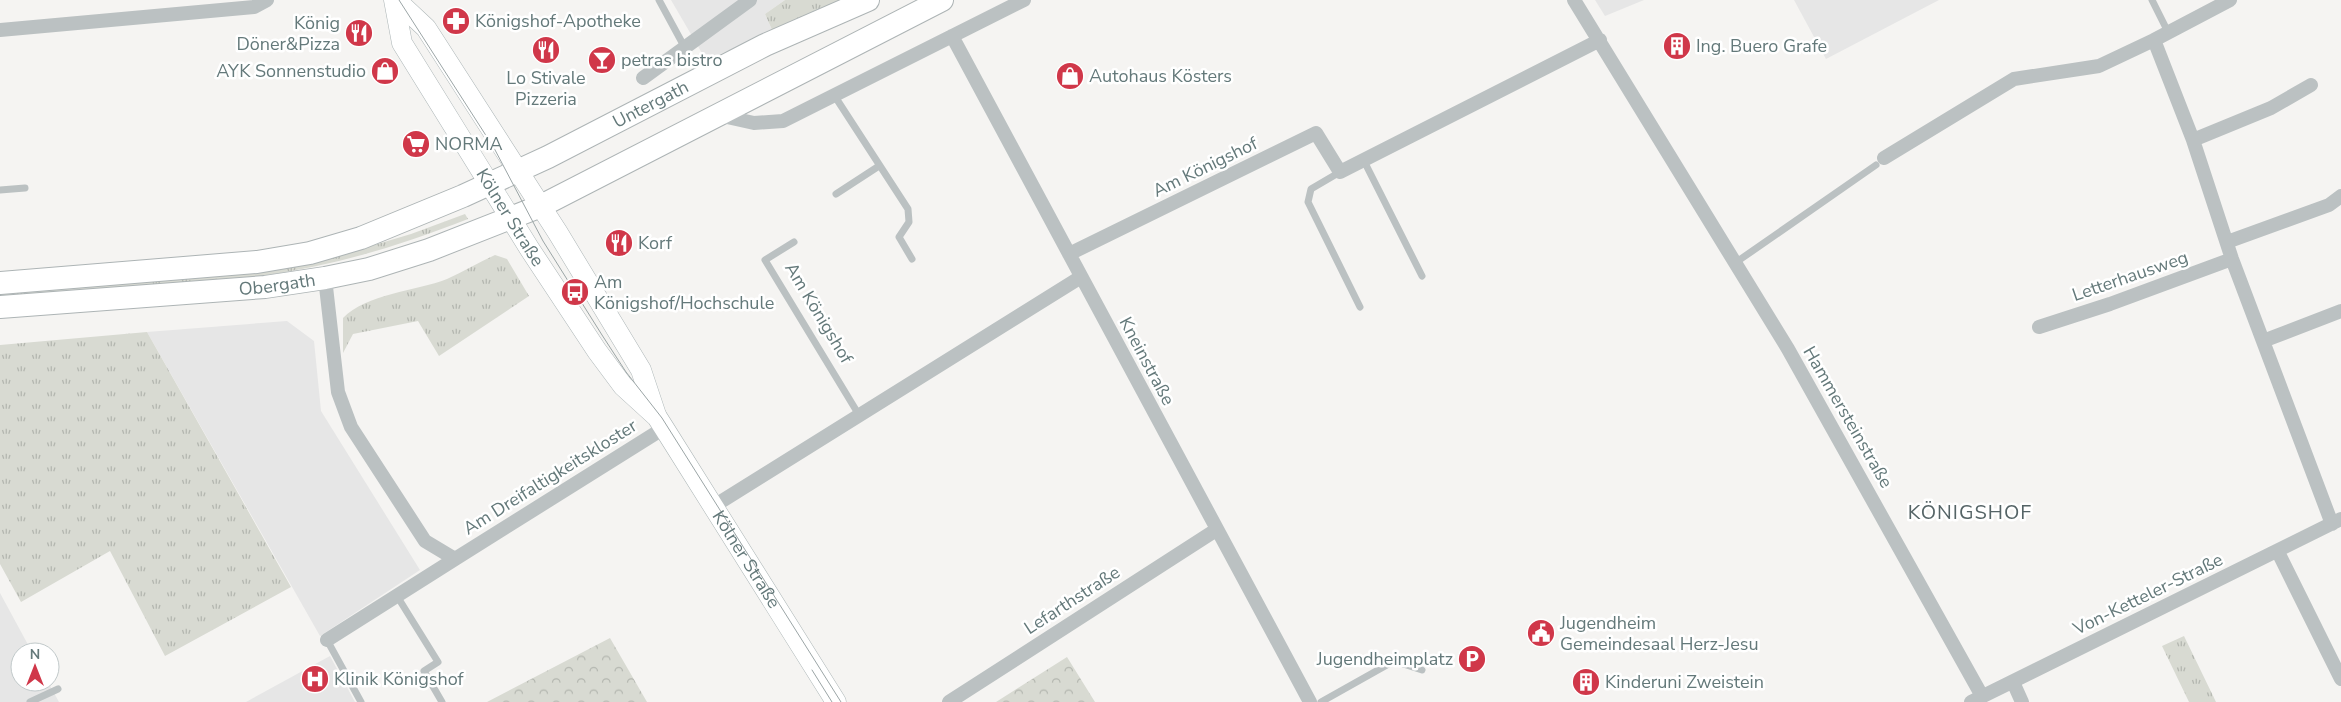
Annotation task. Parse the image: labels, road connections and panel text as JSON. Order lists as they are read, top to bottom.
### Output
{
  "streets": {
    "main road": ["Untergath", "Kölner Straße", "Obergath"],
    "street": [
      "Am Königshof",
      "Letterhausweg",
      "Kneinstraße",
      "Hammersteinstraße",
      "Am Dreifaltigkeitskloster",
      "Von-Ketteler-Straße",
      "Lefarthstraße"
    ]
  },
  "crossings": [
    ["Untergath", "Kölner Straße"],
    ["Untergath", "Obergath"],
    ["Am Königshof", "Kneinstraße"],
    ["Kölner Straße", "Obergath"],
    ["Kölner Straße", "Am Dreifaltigkeitskloster"],
    ["Obergath", "Am Dreifaltigkeitskloster"],
    ["Kneinstraße", "Lefarthstraße"],
    ["Hammersteinstraße", "Von-Ketteler-Straße"]
  ],
  "districts": ["KÖNIGSHOF"],
  "places": {
    "pharmacy": ["Königshof-Apotheke"],
    "restaurant": ["König Döner&Pizza", "Lo Stivale Pizzeria", "Korf"],
    "building": ["Ing. Buero Grafe", "Kinderuni Zweistein"],
    "bar": ["petras bistro"],
    "shop": ["AYK Sonnenstudio", "Autohaus Kösters"],
    "supermarket": ["NORMA"],
    "bus stop": ["Am Königshof/Hochschule"],
    "public building": ["Jugendheim Gemeindesaal Herz-Jesu"],
    "parking": ["Jugendheimplatz"],
    "hospital": ["Klinik Königshof"]
  },
  "north": "top"
}
